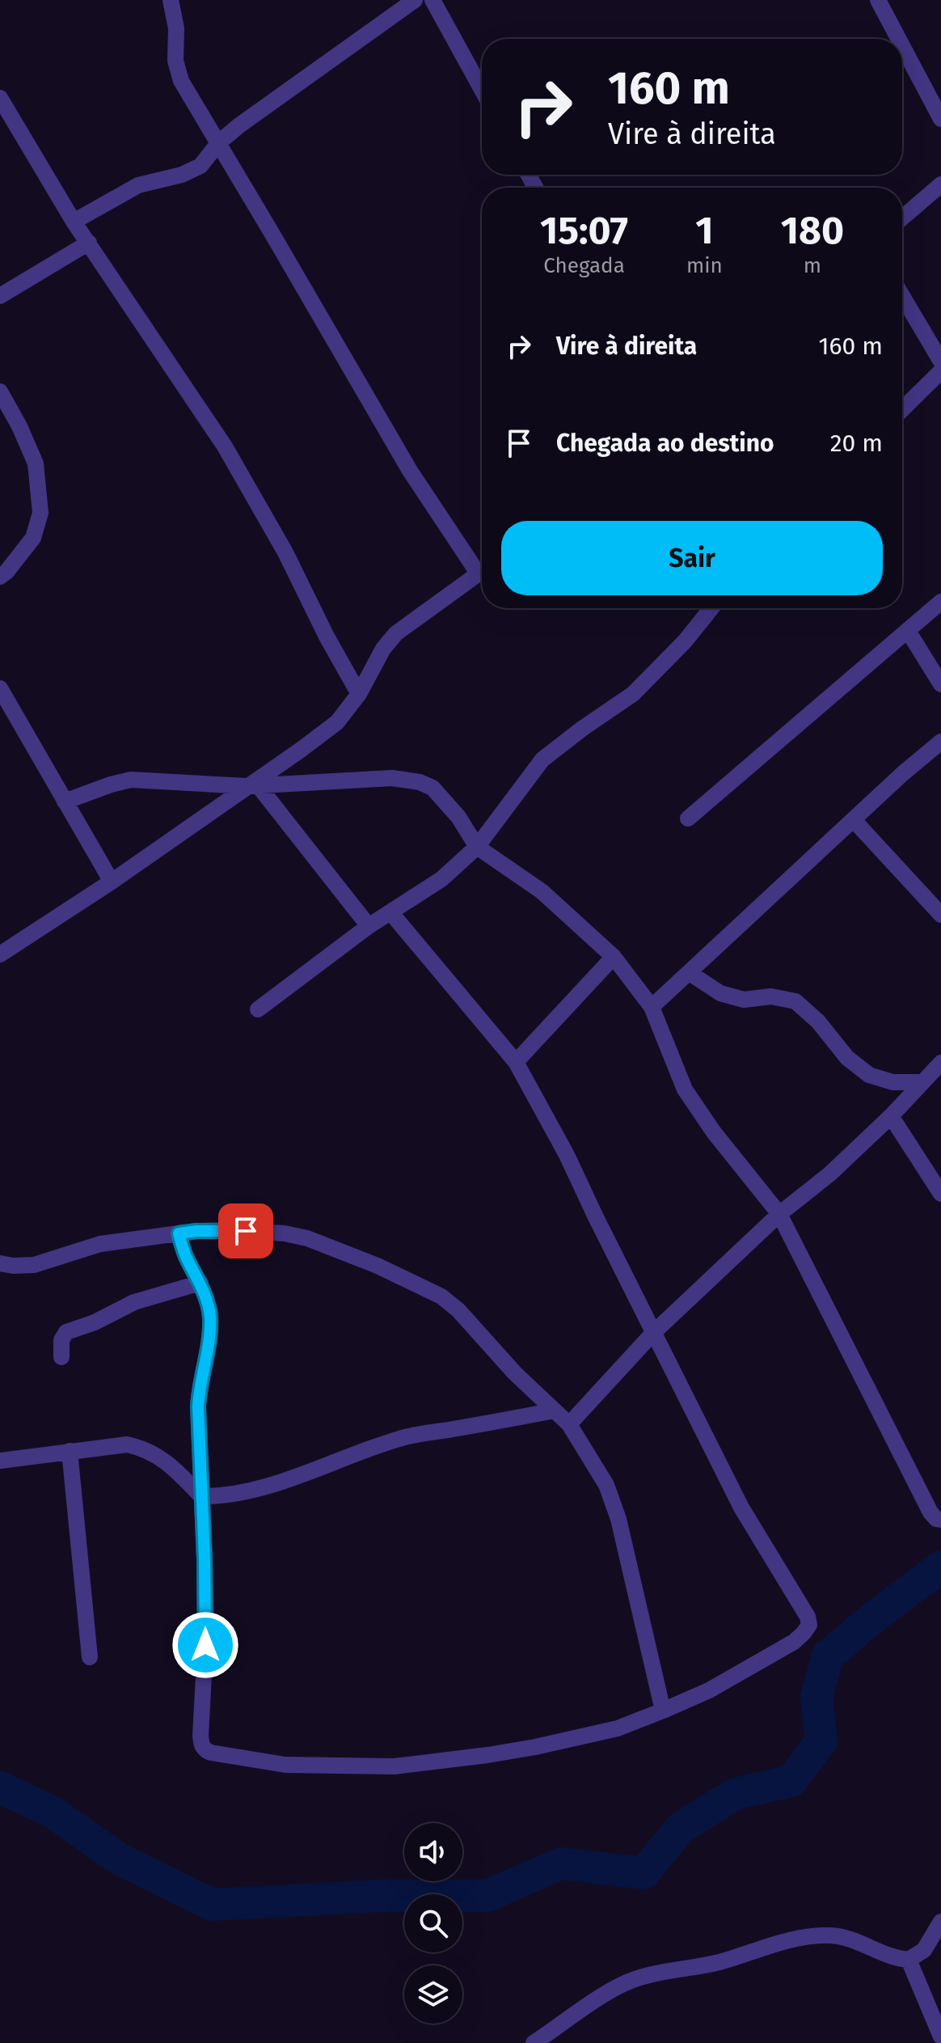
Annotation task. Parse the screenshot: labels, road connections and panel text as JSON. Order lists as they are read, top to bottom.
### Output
{
  "page": {
    "turn": ["160 m", "Vire à direita"],
    "eta": [
      "15:07",
      "Chegada",
      "1",
      "min",
      "180",
      "m"
    ],
    "list": [
      {
        "name": "Vire à direita",
        "value": "160 m"
      },
      {
        "name": "Chegada ao destino",
        "value": "20 m"
      }
    ],
    "buttons": "Sair"
  }
}
